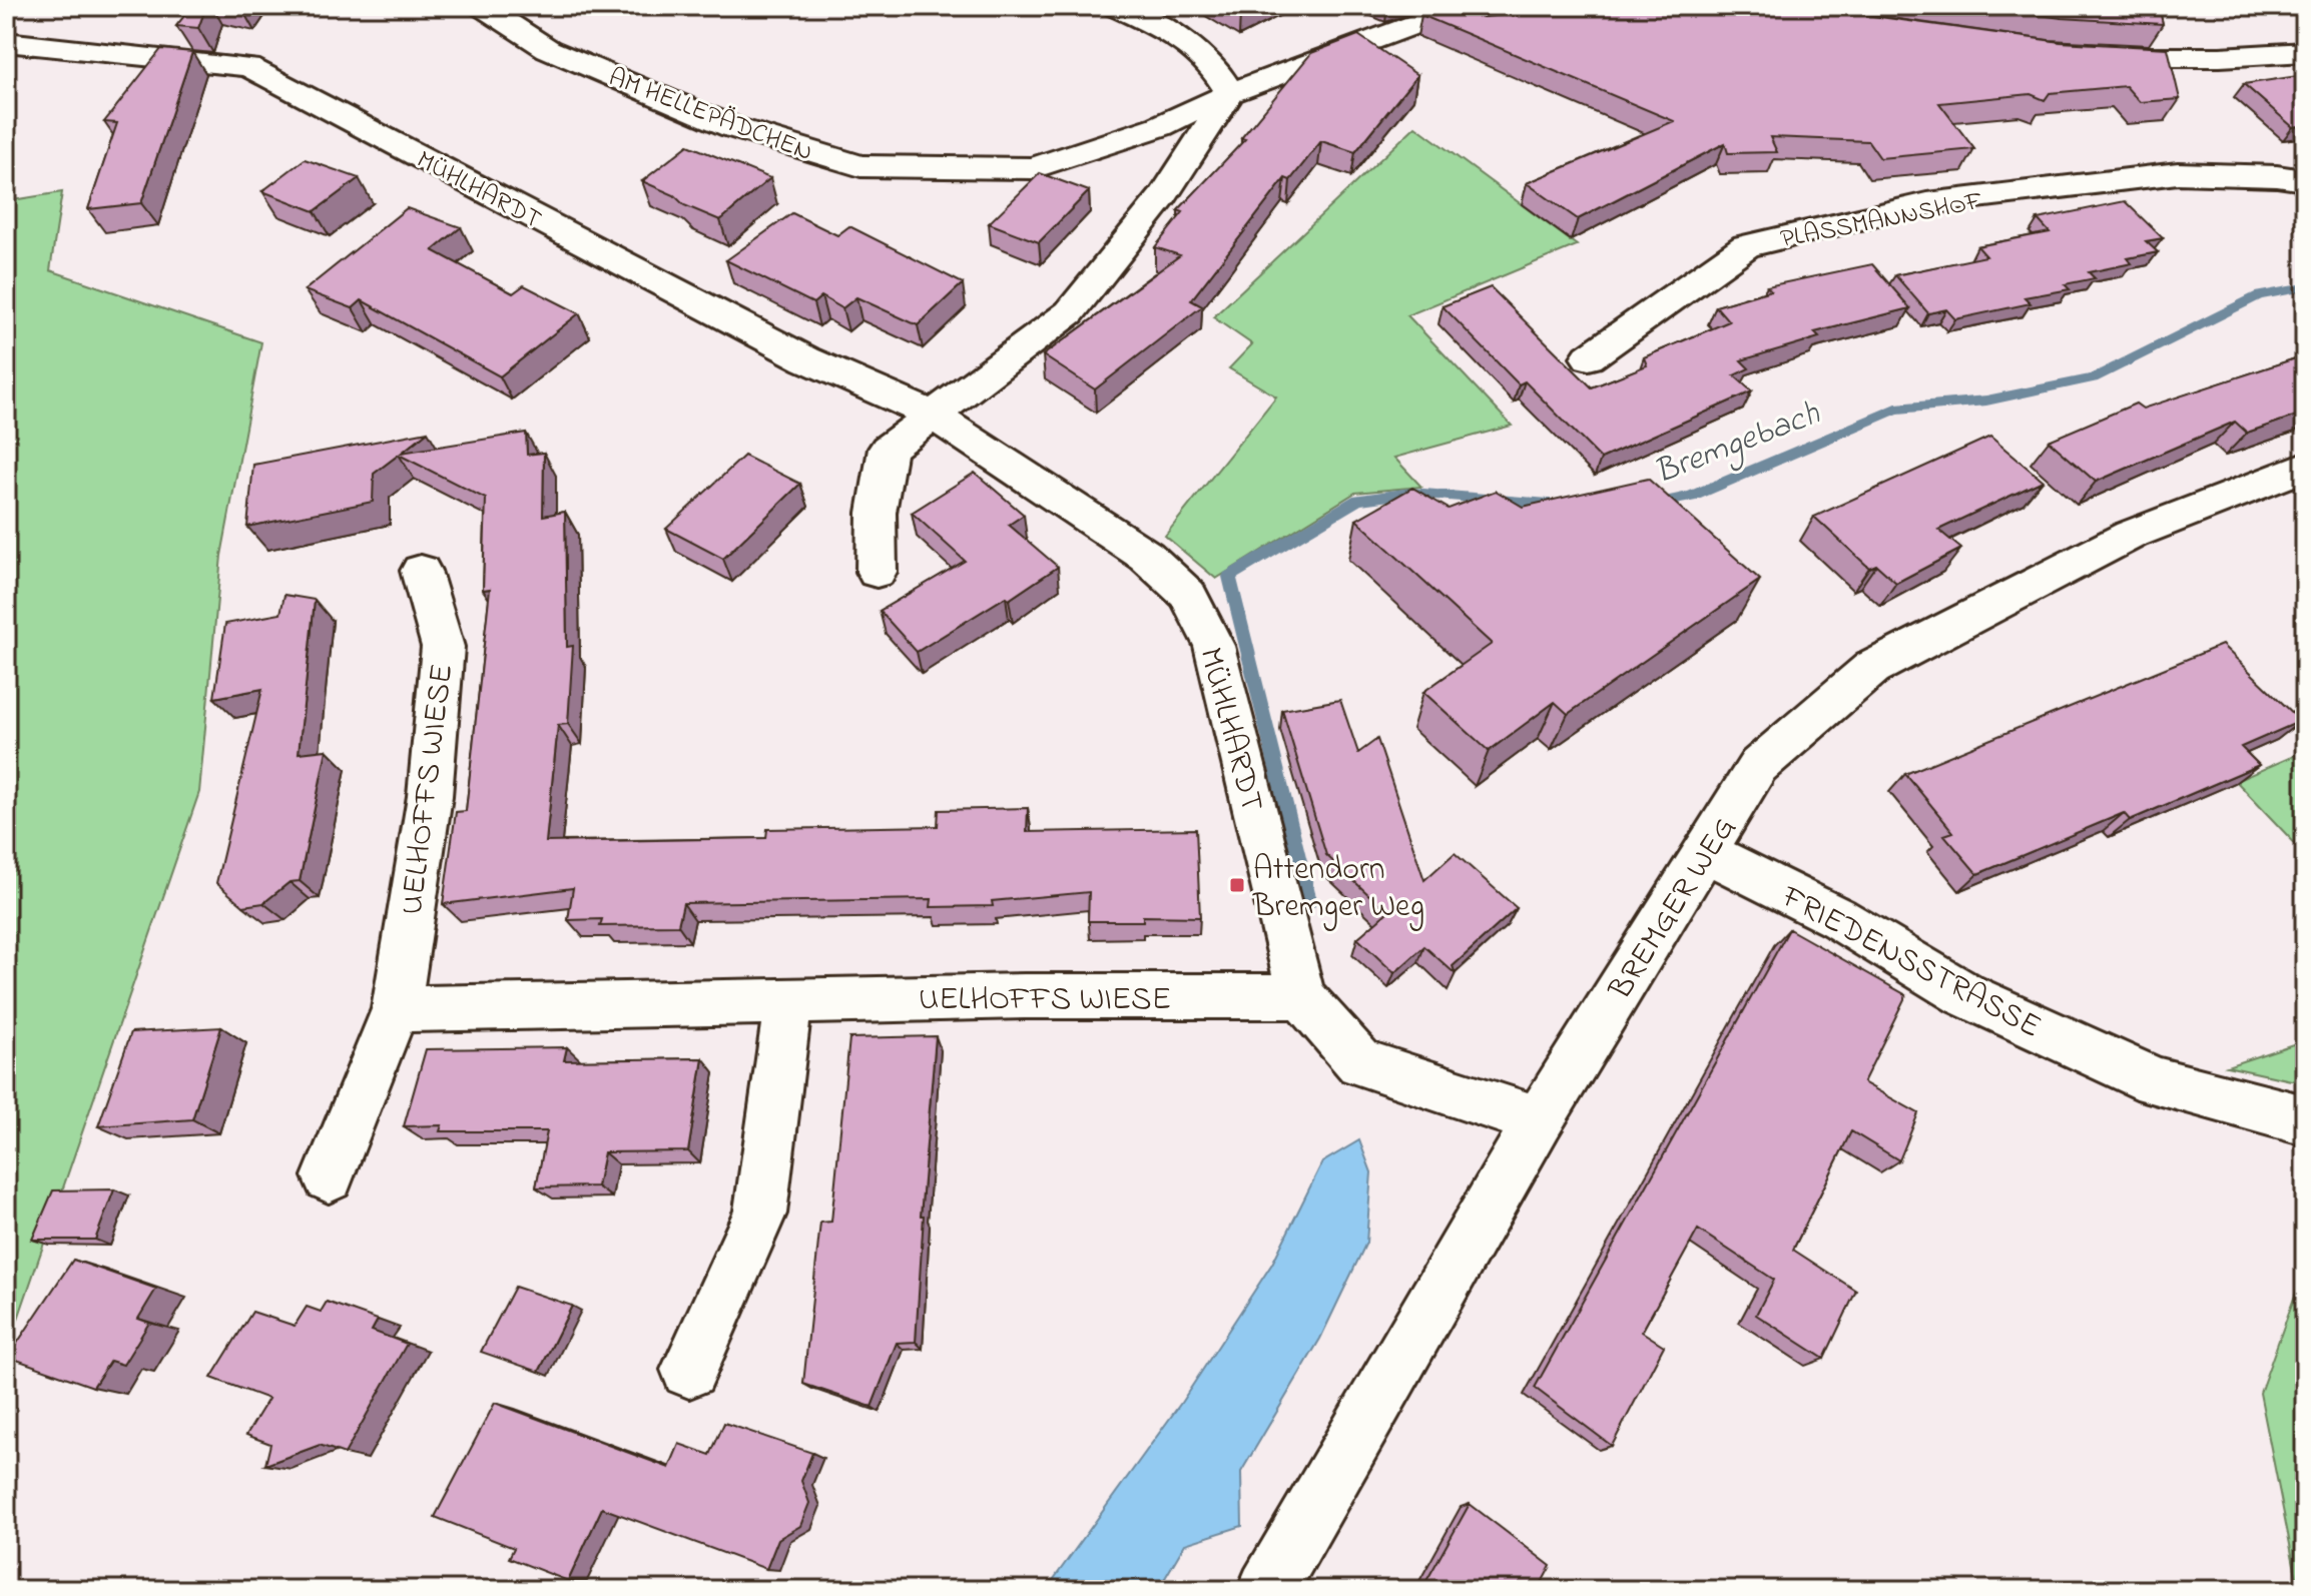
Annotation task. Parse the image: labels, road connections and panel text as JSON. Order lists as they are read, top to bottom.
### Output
{
  "streets": {
    "street": [
      "AM HELLEPÄDCHEN",
      "MÜHLHARDT",
      "PLASSMANNSHOF",
      "UELHOFFS WIESE",
      "BREMGER WEG",
      "FRIEDENSSTRASSE"
    ]
  },
  "crossings": [
    ["MÜHLHARDT", "UELHOFFS WIESE"],
    ["MÜHLHARDT", "BREMGER WEG"],
    ["BREMGER WEG", "FRIEDENSSTRASSE"]
  ],
  "water": ["Bremgebach"],
  "places": {
    "transit": ["Attendorn Bremger Weg"]
  }
}
